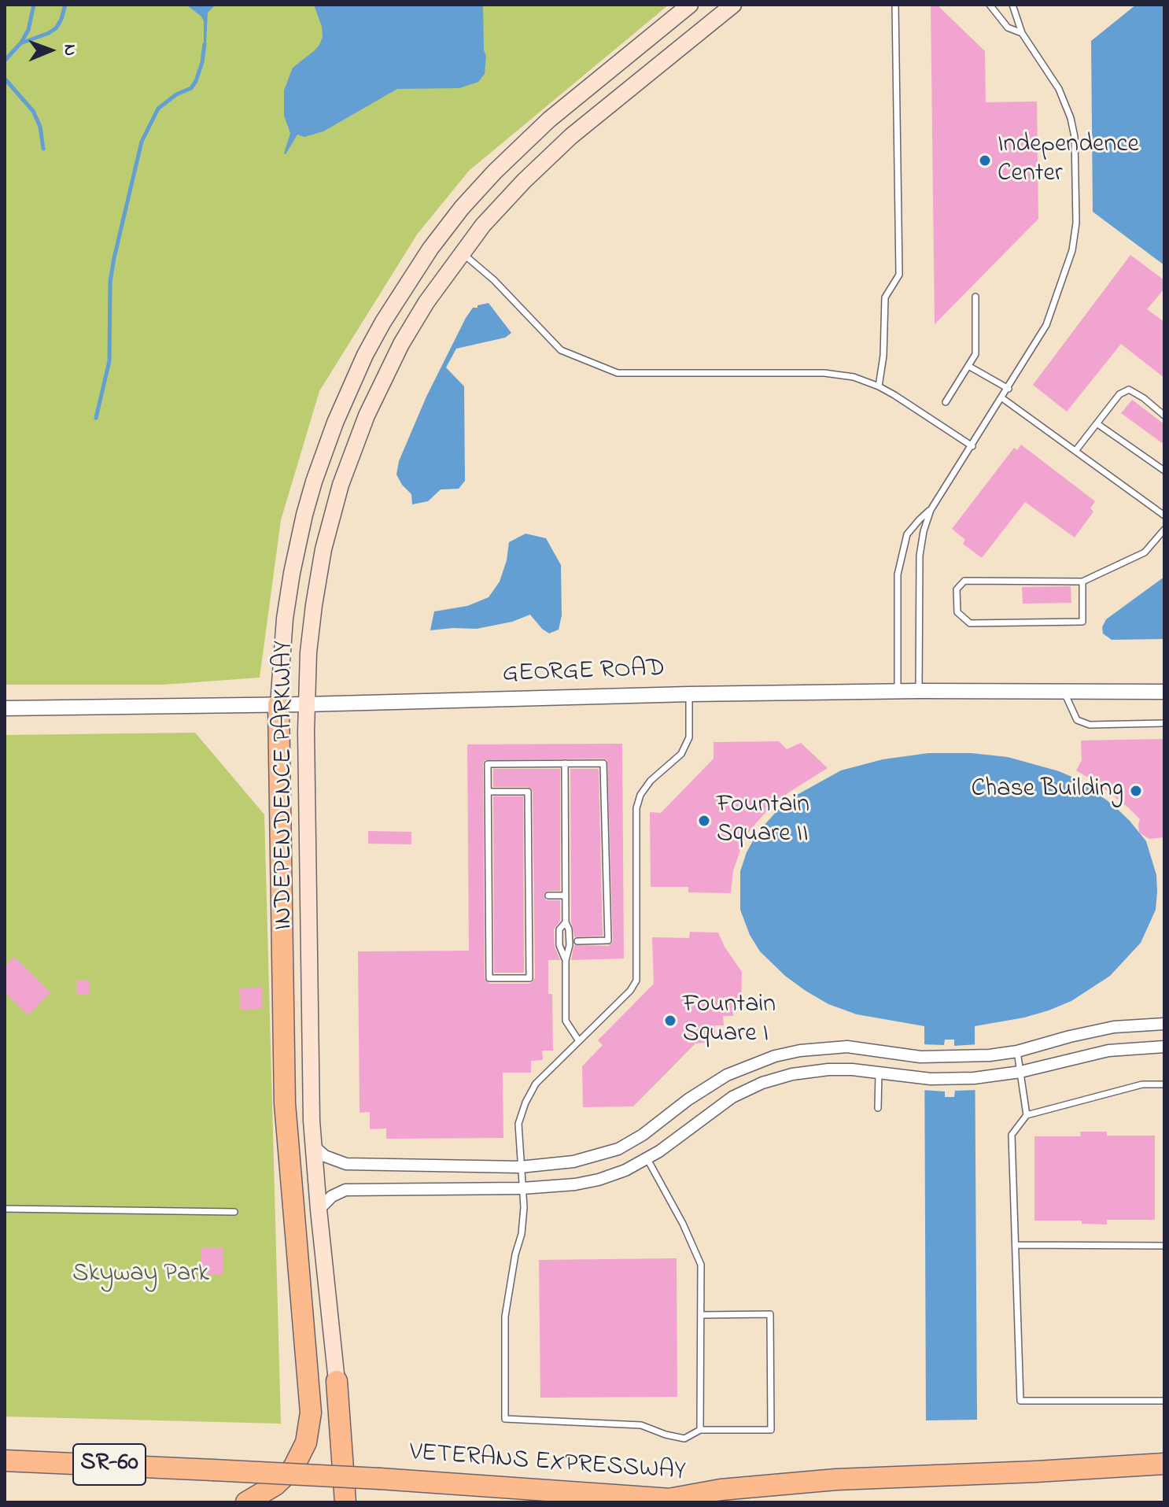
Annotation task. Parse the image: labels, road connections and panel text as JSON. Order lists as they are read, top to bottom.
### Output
{
  "streets": {
    "highway": ["VETERANS EXPRESSWAY", "SR-60"],
    "main road": ["INDEPENDENCE PARKWAY"],
    "street": ["GEORGE ROAD"]
  },
  "crossings": [
    ["GEORGE ROAD", "INDEPENDENCE PARKWAY"],
    ["VETERANS EXPRESSWAY", "SR-60"]
  ],
  "parks": ["Skyway Park"],
  "places": [
    "Independence Center",
    "Chase Building",
    "Fountain Square II",
    "Fountain Square I"
  ],
  "north": "right"
}
